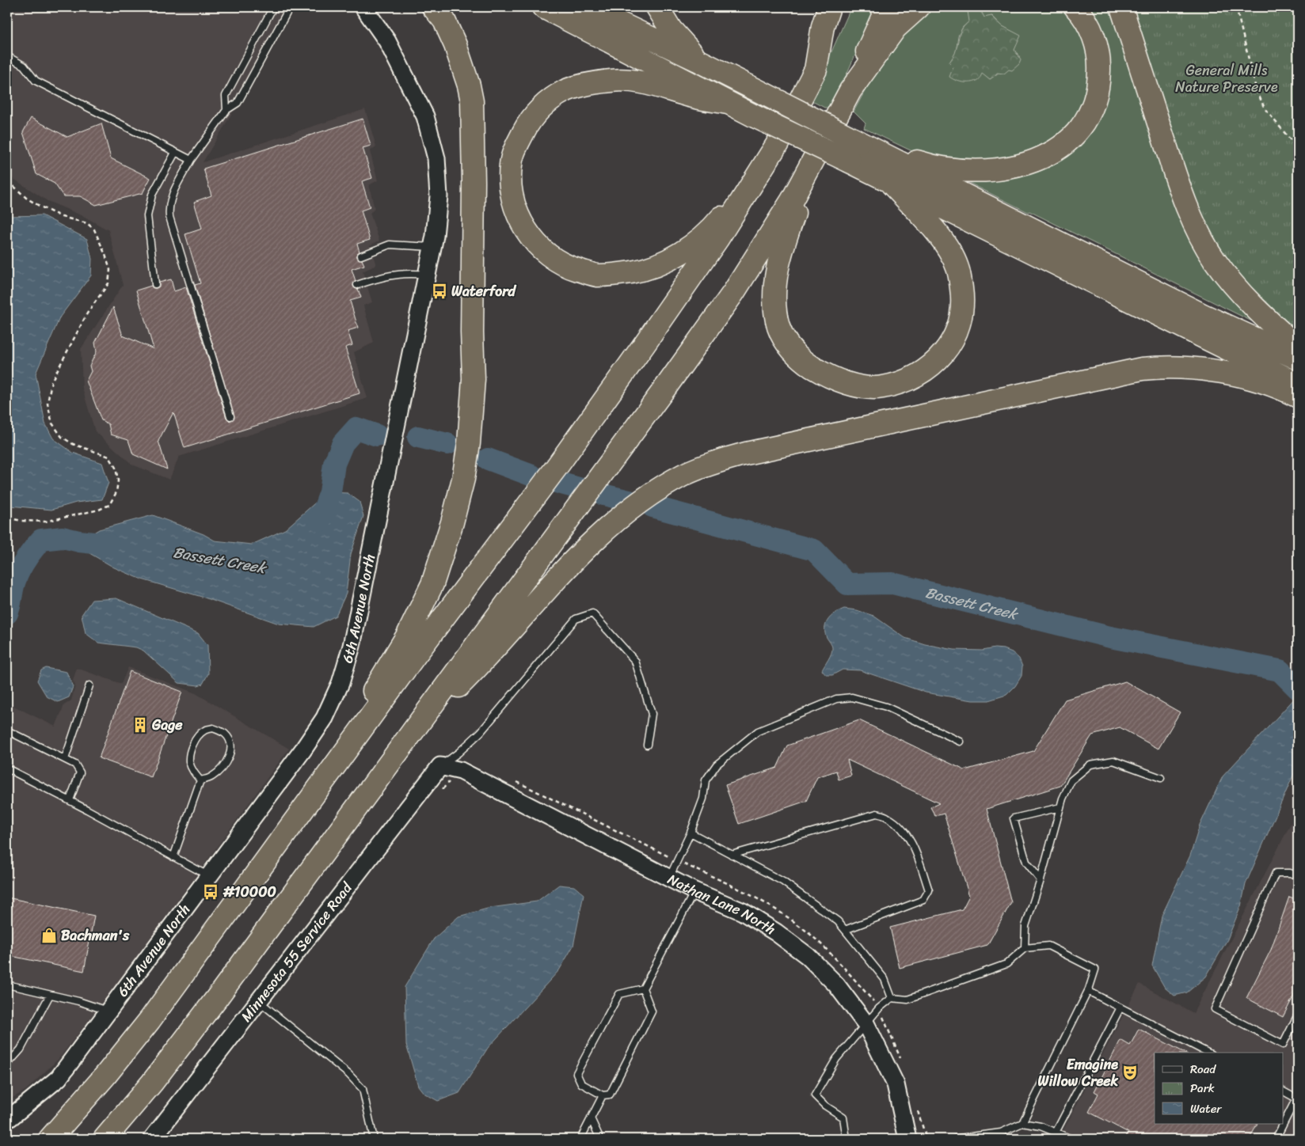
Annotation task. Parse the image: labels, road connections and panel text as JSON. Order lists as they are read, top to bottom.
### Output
{
  "streets": {
    "street": ["6th Avenue North", "Nathan Lane North", "Minnesota 55 Service Road"]
  },
  "crossings": [
    ["Nathan Lane North", "Minnesota 55 Service Road"]
  ],
  "water": ["Bassett Creek"],
  "parks": ["General Mills Nature Preserve"],
  "places": {
    "bus stop": ["Waterford", "#10000"],
    "building": ["Gage"],
    "shop": ["Bachman's"],
    "theatre": ["Emagine Willow Creek"]
  },
  "legend": ["Road", "Park", "Water"]
}
